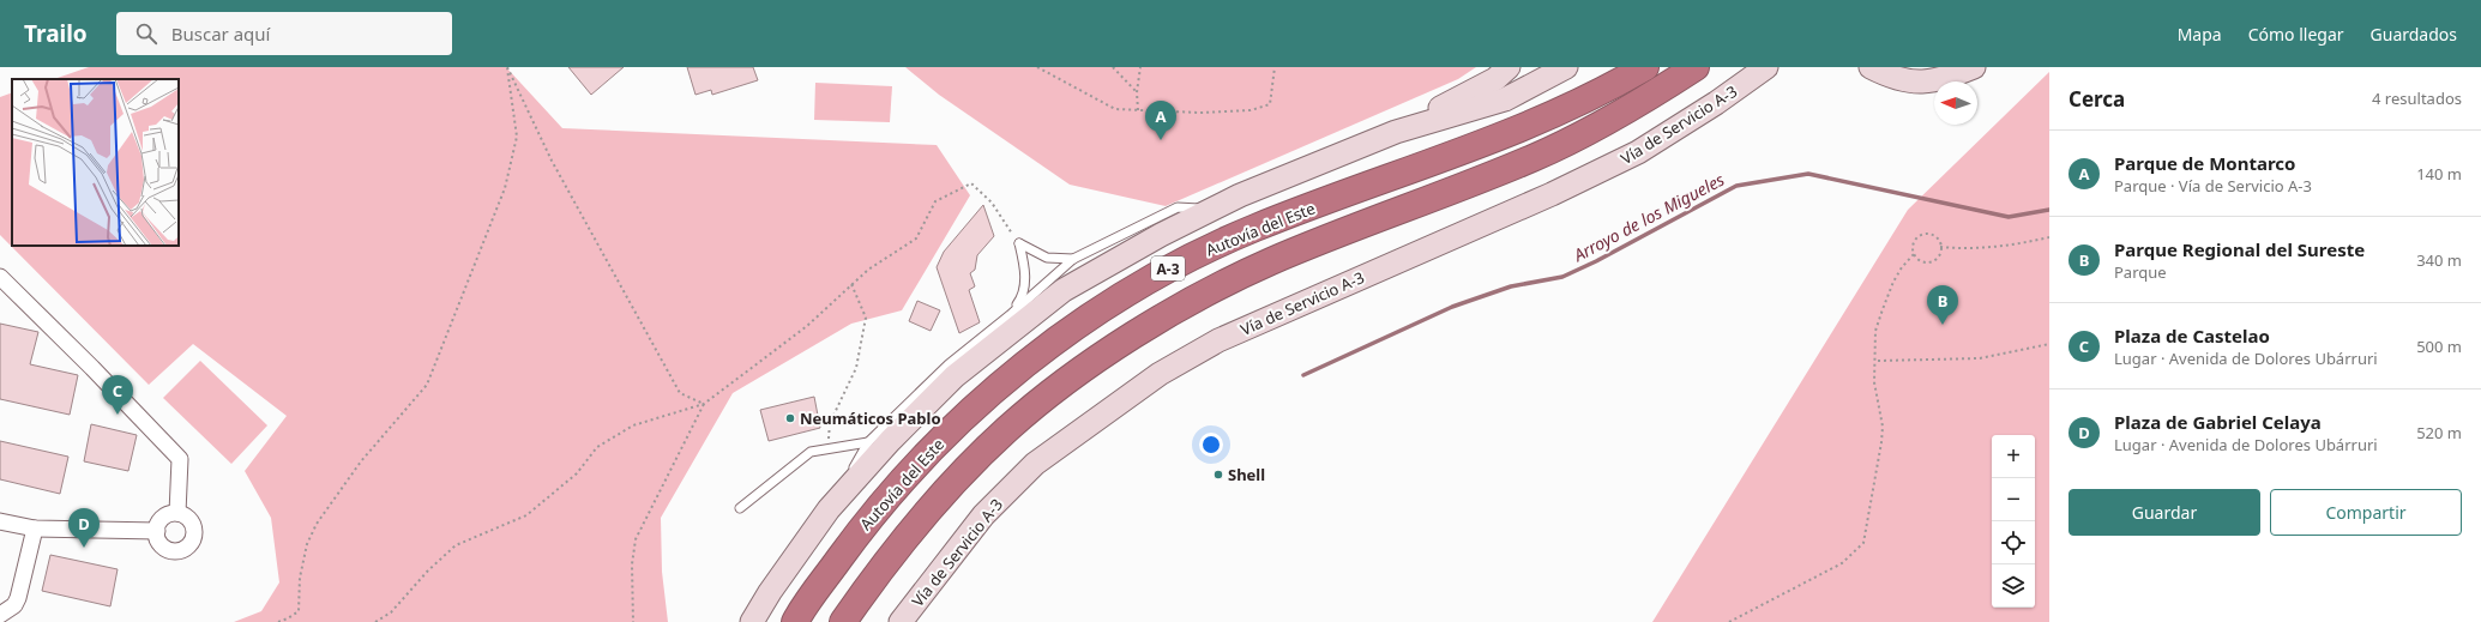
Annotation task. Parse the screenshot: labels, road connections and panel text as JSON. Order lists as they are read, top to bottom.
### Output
{
  "streets": {
    "highway": ["Autovía del Este", "A-3"],
    "main road": ["Vía de Servicio A-3"]
  },
  "water": ["Arroyo de los Migueles"],
  "places": ["Neumáticos Pablo", "Shell"],
  "north": "left",
  "page": {
    "header": "Trailo",
    "search": "Buscar aquí",
    "nav": ["Mapa", "Cómo llegar", "Guardados"],
    "heading": ["Cerca", "4 resultados"],
    "pins": [
      "A",
      "B",
      "C",
      "D"
    ],
    "list": [
      {
        "mark": "A",
        "name": "Parque de Montarco",
        "note": "Parque · Vía de Servicio A-3",
        "value": "140 m"
      },
      {
        "mark": "B",
        "name": "Parque Regional del Sureste",
        "note": "Parque",
        "value": "340 m"
      },
      {
        "mark": "C",
        "name": "Plaza de Castelao",
        "note": "Lugar · Avenida de Dolores Ubárruri",
        "value": "500 m"
      },
      {
        "mark": "D",
        "name": "Plaza de Gabriel Celaya",
        "note": "Lugar · Avenida de Dolores Ubárruri",
        "value": "520 m"
      }
    ],
    "map_buttons": ["+", "−"],
    "buttons": ["Guardar", "Compartir"]
  }
}
